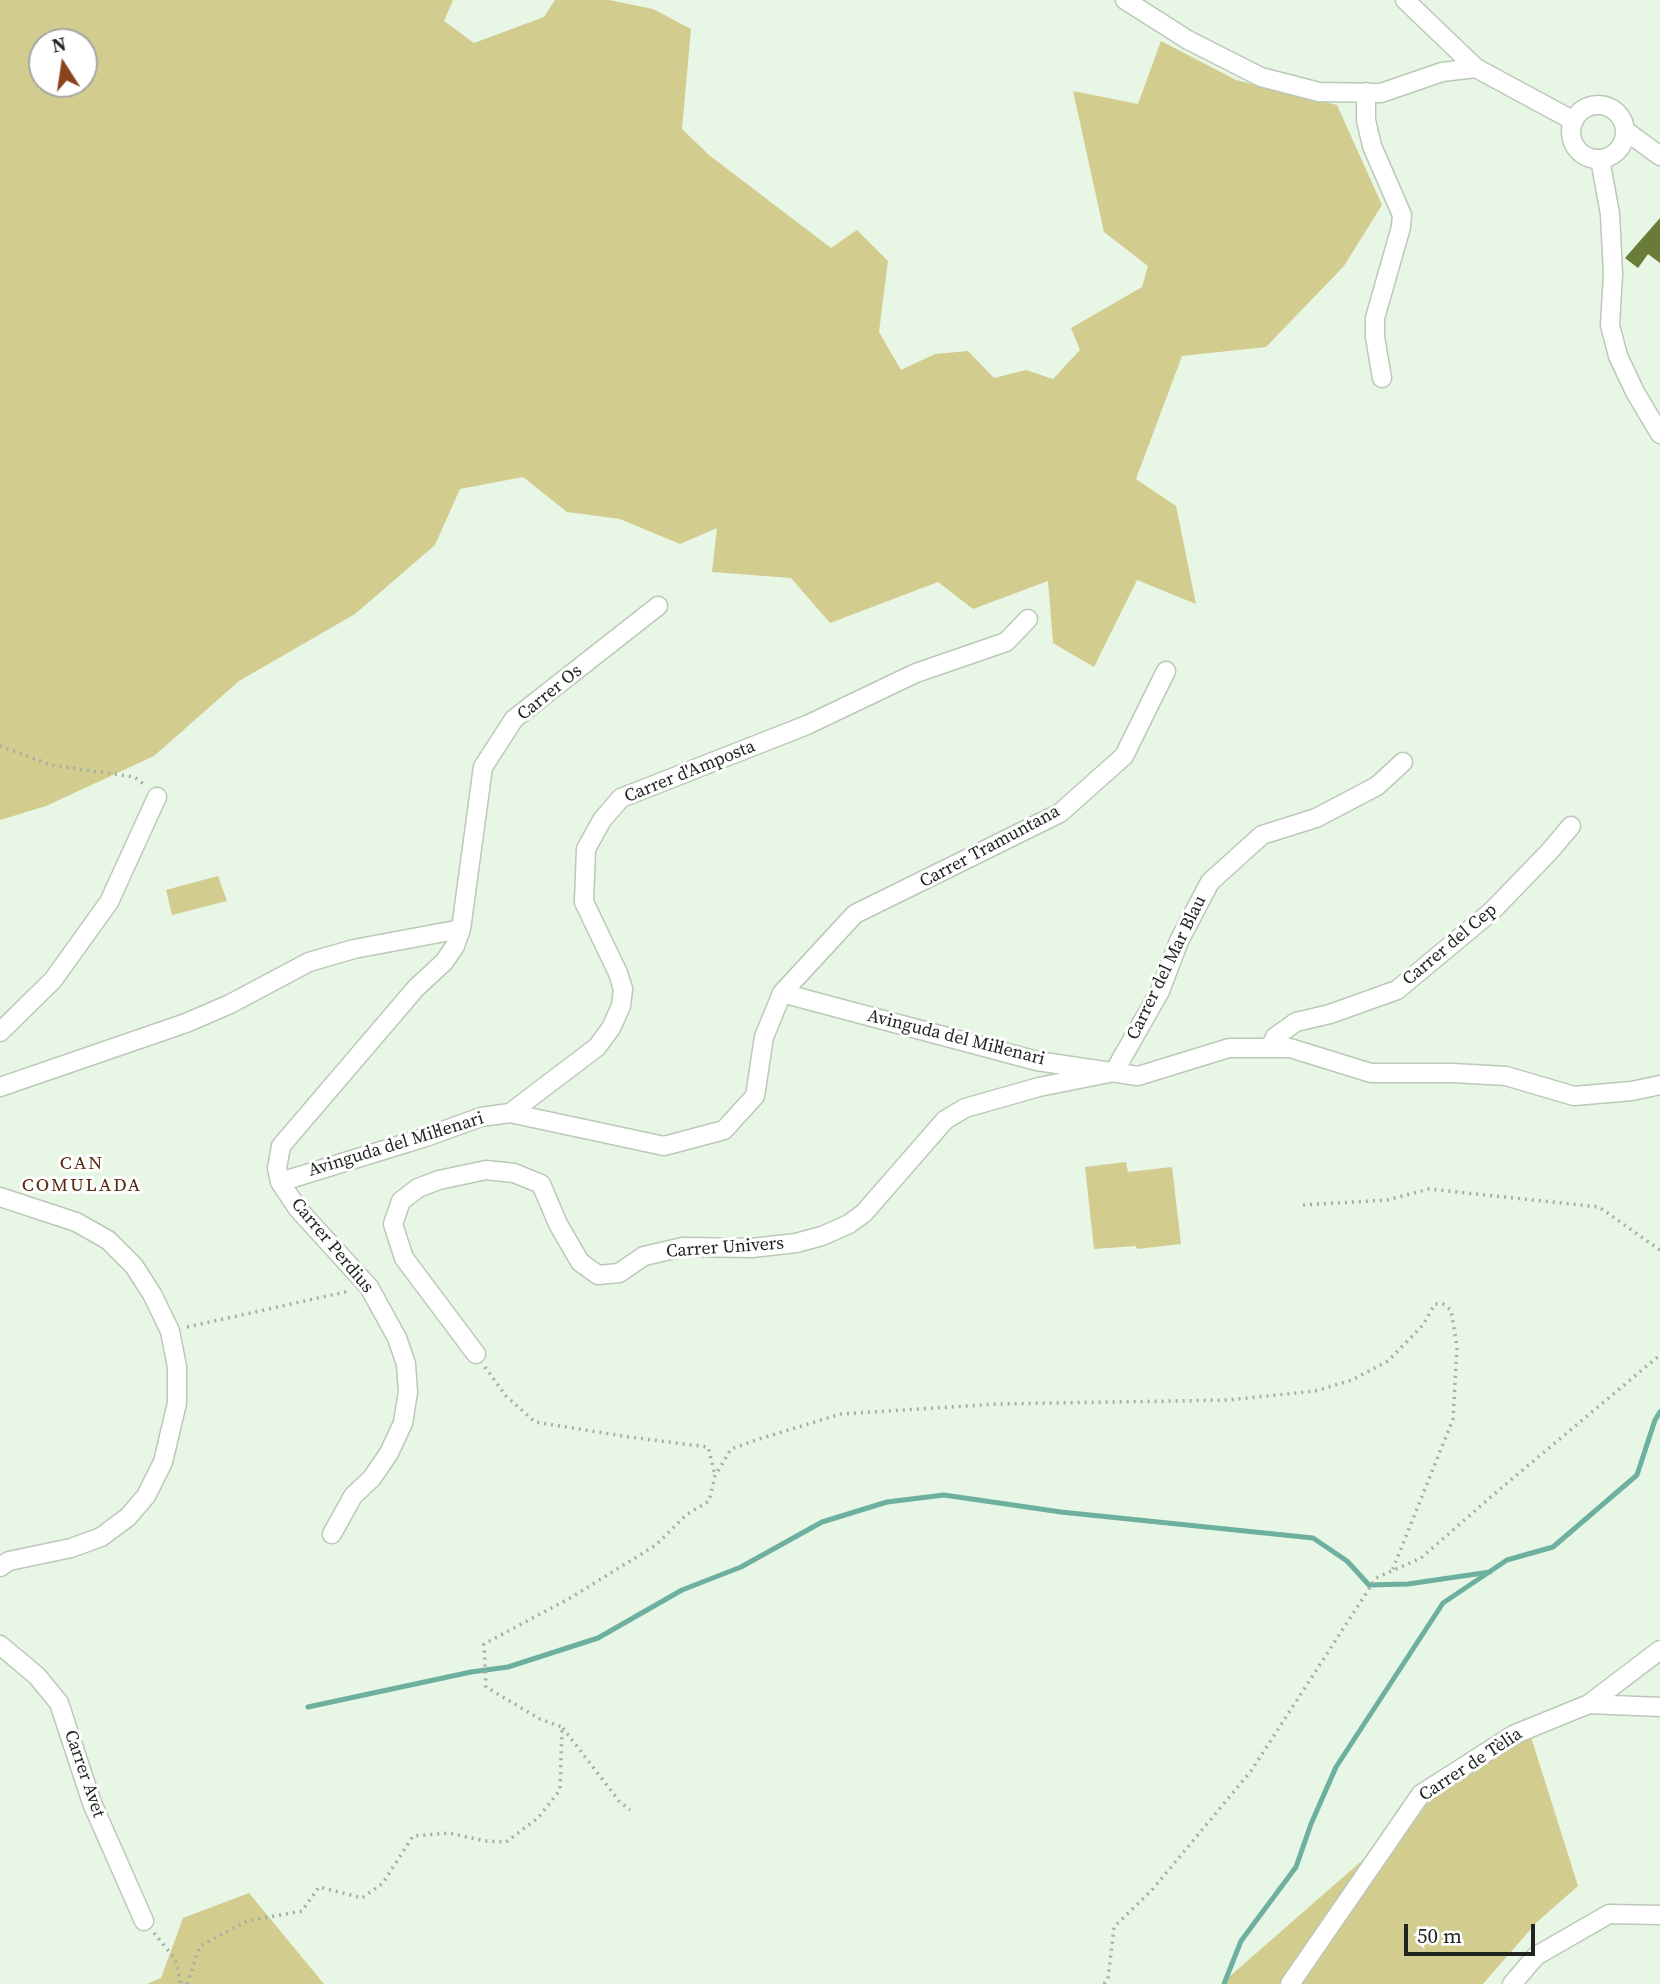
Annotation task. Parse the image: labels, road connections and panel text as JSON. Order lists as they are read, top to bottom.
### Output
{
  "streets": {
    "street": [
      "Carrer Os",
      "Carrer d'Amposta",
      "Carrer Tramuntana",
      "Carrer del Cep",
      "Carrer del Mar Blau",
      "Avinguda del Mil·lenari",
      "Carrer Perdius",
      "Carrer Univers",
      "Carrer de Tèlia",
      "Carrer Avet"
    ]
  },
  "crossings": [
    ["Carrer d'Amposta", "Avinguda del Mil·lenari"],
    ["Carrer Tramuntana", "Avinguda del Mil·lenari"],
    ["Carrer del Cep", "Avinguda del Mil·lenari"],
    ["Carrer del Mar Blau", "Avinguda del Mil·lenari"],
    ["Carrer del Mar Blau", "Carrer Univers"],
    ["Avinguda del Mil·lenari", "Carrer Perdius"],
    ["Avinguda del Mil·lenari", "Carrer Univers"]
  ],
  "districts": ["CAN COMULADA"],
  "scale_bar": "50 m",
  "north": "top"
}
